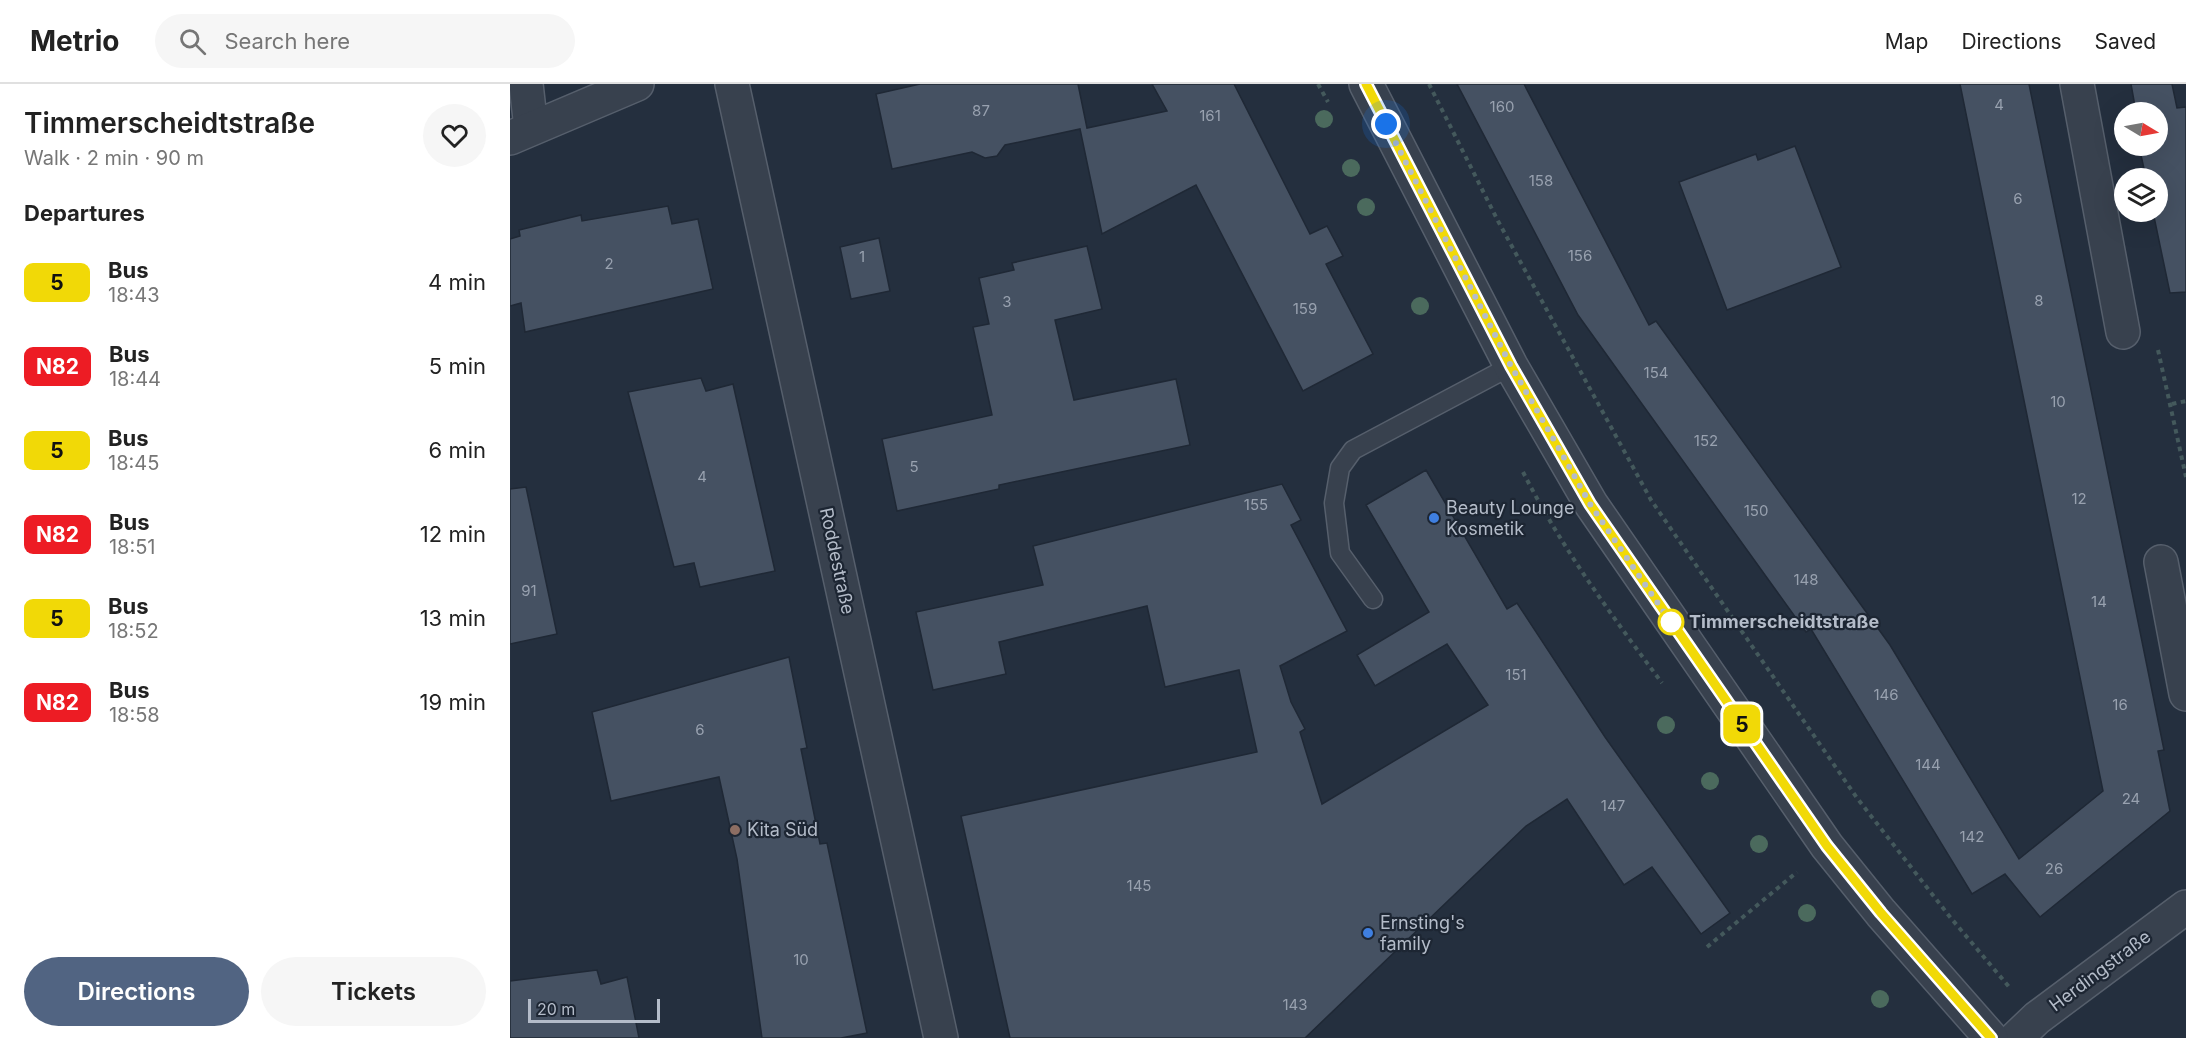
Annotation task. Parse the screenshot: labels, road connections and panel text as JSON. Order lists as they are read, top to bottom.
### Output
{
  "streets": {
    "street": ["Roddestraße", "Herdingstraße"]
  },
  "places": [
    "Beauty Lounge Kosmetik",
    "Timmerscheidtstraße",
    "Kita Süd",
    "Ernsting's family"
  ],
  "lines": ["bus line 5"],
  "house_numbers": [
    "4",
    "160",
    "87",
    "161",
    "158",
    "6",
    "156",
    "1",
    "2",
    "8",
    "3",
    "159",
    "154",
    "10",
    "152",
    "5",
    "4",
    "12",
    "155",
    "150",
    "148",
    "91",
    "14",
    "151",
    "146",
    "16",
    "6",
    "144",
    "24",
    "147",
    "142",
    "26",
    "145",
    "10",
    "143"
  ],
  "scale_bar": "20 m",
  "north": "right",
  "page": {
    "header": "Metrio",
    "search": "Search here",
    "nav": ["Map", "Directions", "Saved"],
    "heading": [
      ["Timmerscheidtstraße", "Walk · 2 min · 90 m"],
      "Departures"
    ],
    "on_map": "5",
    "list": [
      {
        "mark": "5",
        "name": "Bus",
        "note": "18:43",
        "value": "4 min"
      },
      {
        "mark": "N82",
        "name": "Bus",
        "note": "18:44",
        "value": "5 min"
      },
      {
        "mark": "5",
        "name": "Bus",
        "note": "18:45",
        "value": "6 min"
      },
      {
        "mark": "N82",
        "name": "Bus",
        "note": "18:51",
        "value": "12 min"
      },
      {
        "mark": "5",
        "name": "Bus",
        "note": "18:52",
        "value": "13 min"
      },
      {
        "mark": "N82",
        "name": "Bus",
        "note": "18:58",
        "value": "19 min"
      }
    ],
    "buttons": ["Directions", "Tickets"],
    "scale": "20 m"
  }
}
